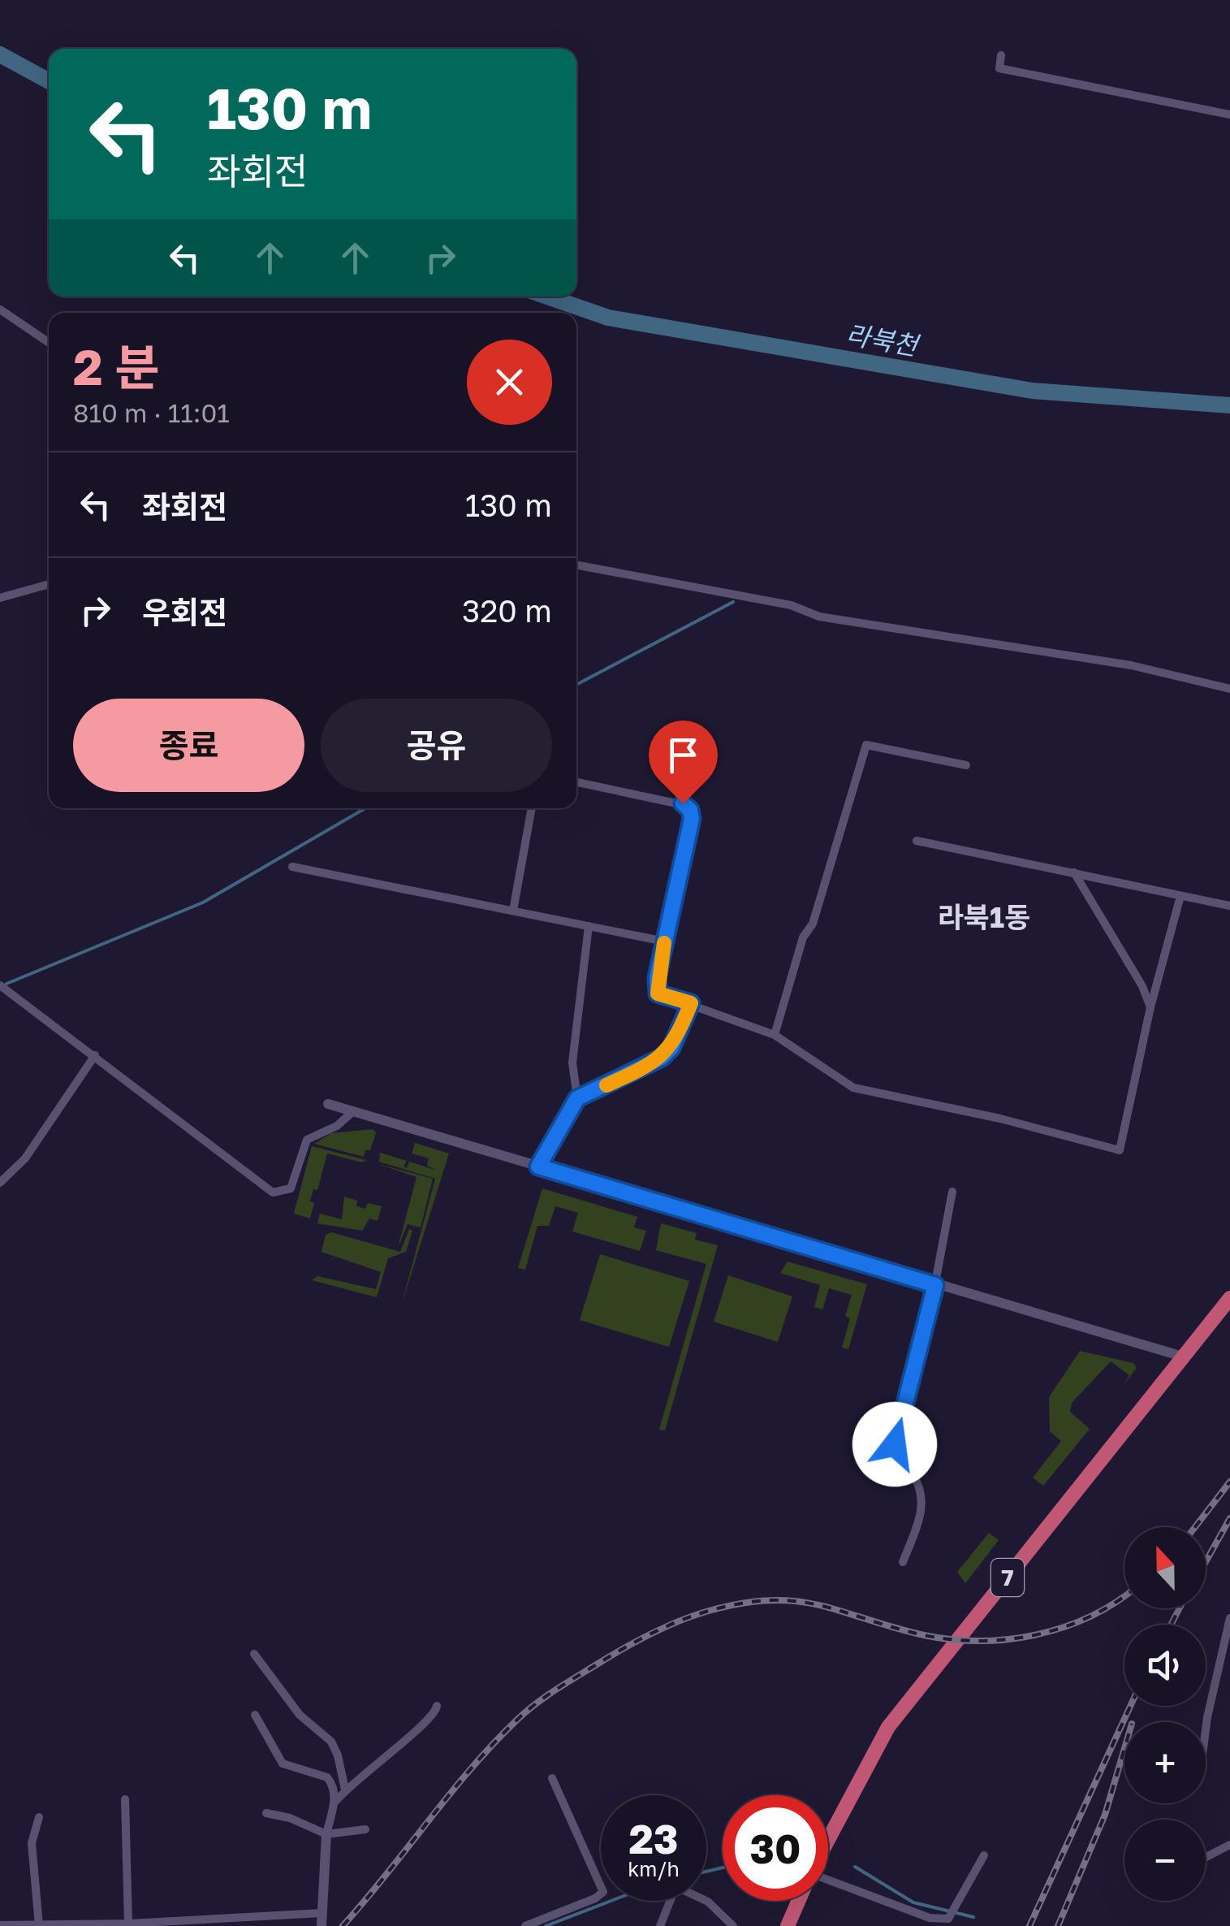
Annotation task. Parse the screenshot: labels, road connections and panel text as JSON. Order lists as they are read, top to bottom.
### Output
{
  "streets": {
    "highway": ["7"]
  },
  "districts": ["라북1동"],
  "water": ["라북천"],
  "north": "top",
  "page": {
    "turn": ["130 m", "좌회전"],
    "heading": ["2 분", "810 m · 11:01"],
    "list": [
      {
        "name": "좌회전",
        "value": "130 m"
      },
      {
        "name": "우회전",
        "value": "320 m"
      }
    ],
    "buttons": ["종료", "공유"],
    "map_buttons": ["+", "−"],
    "speed": "23 km/h",
    "limit": "30"
  }
}
